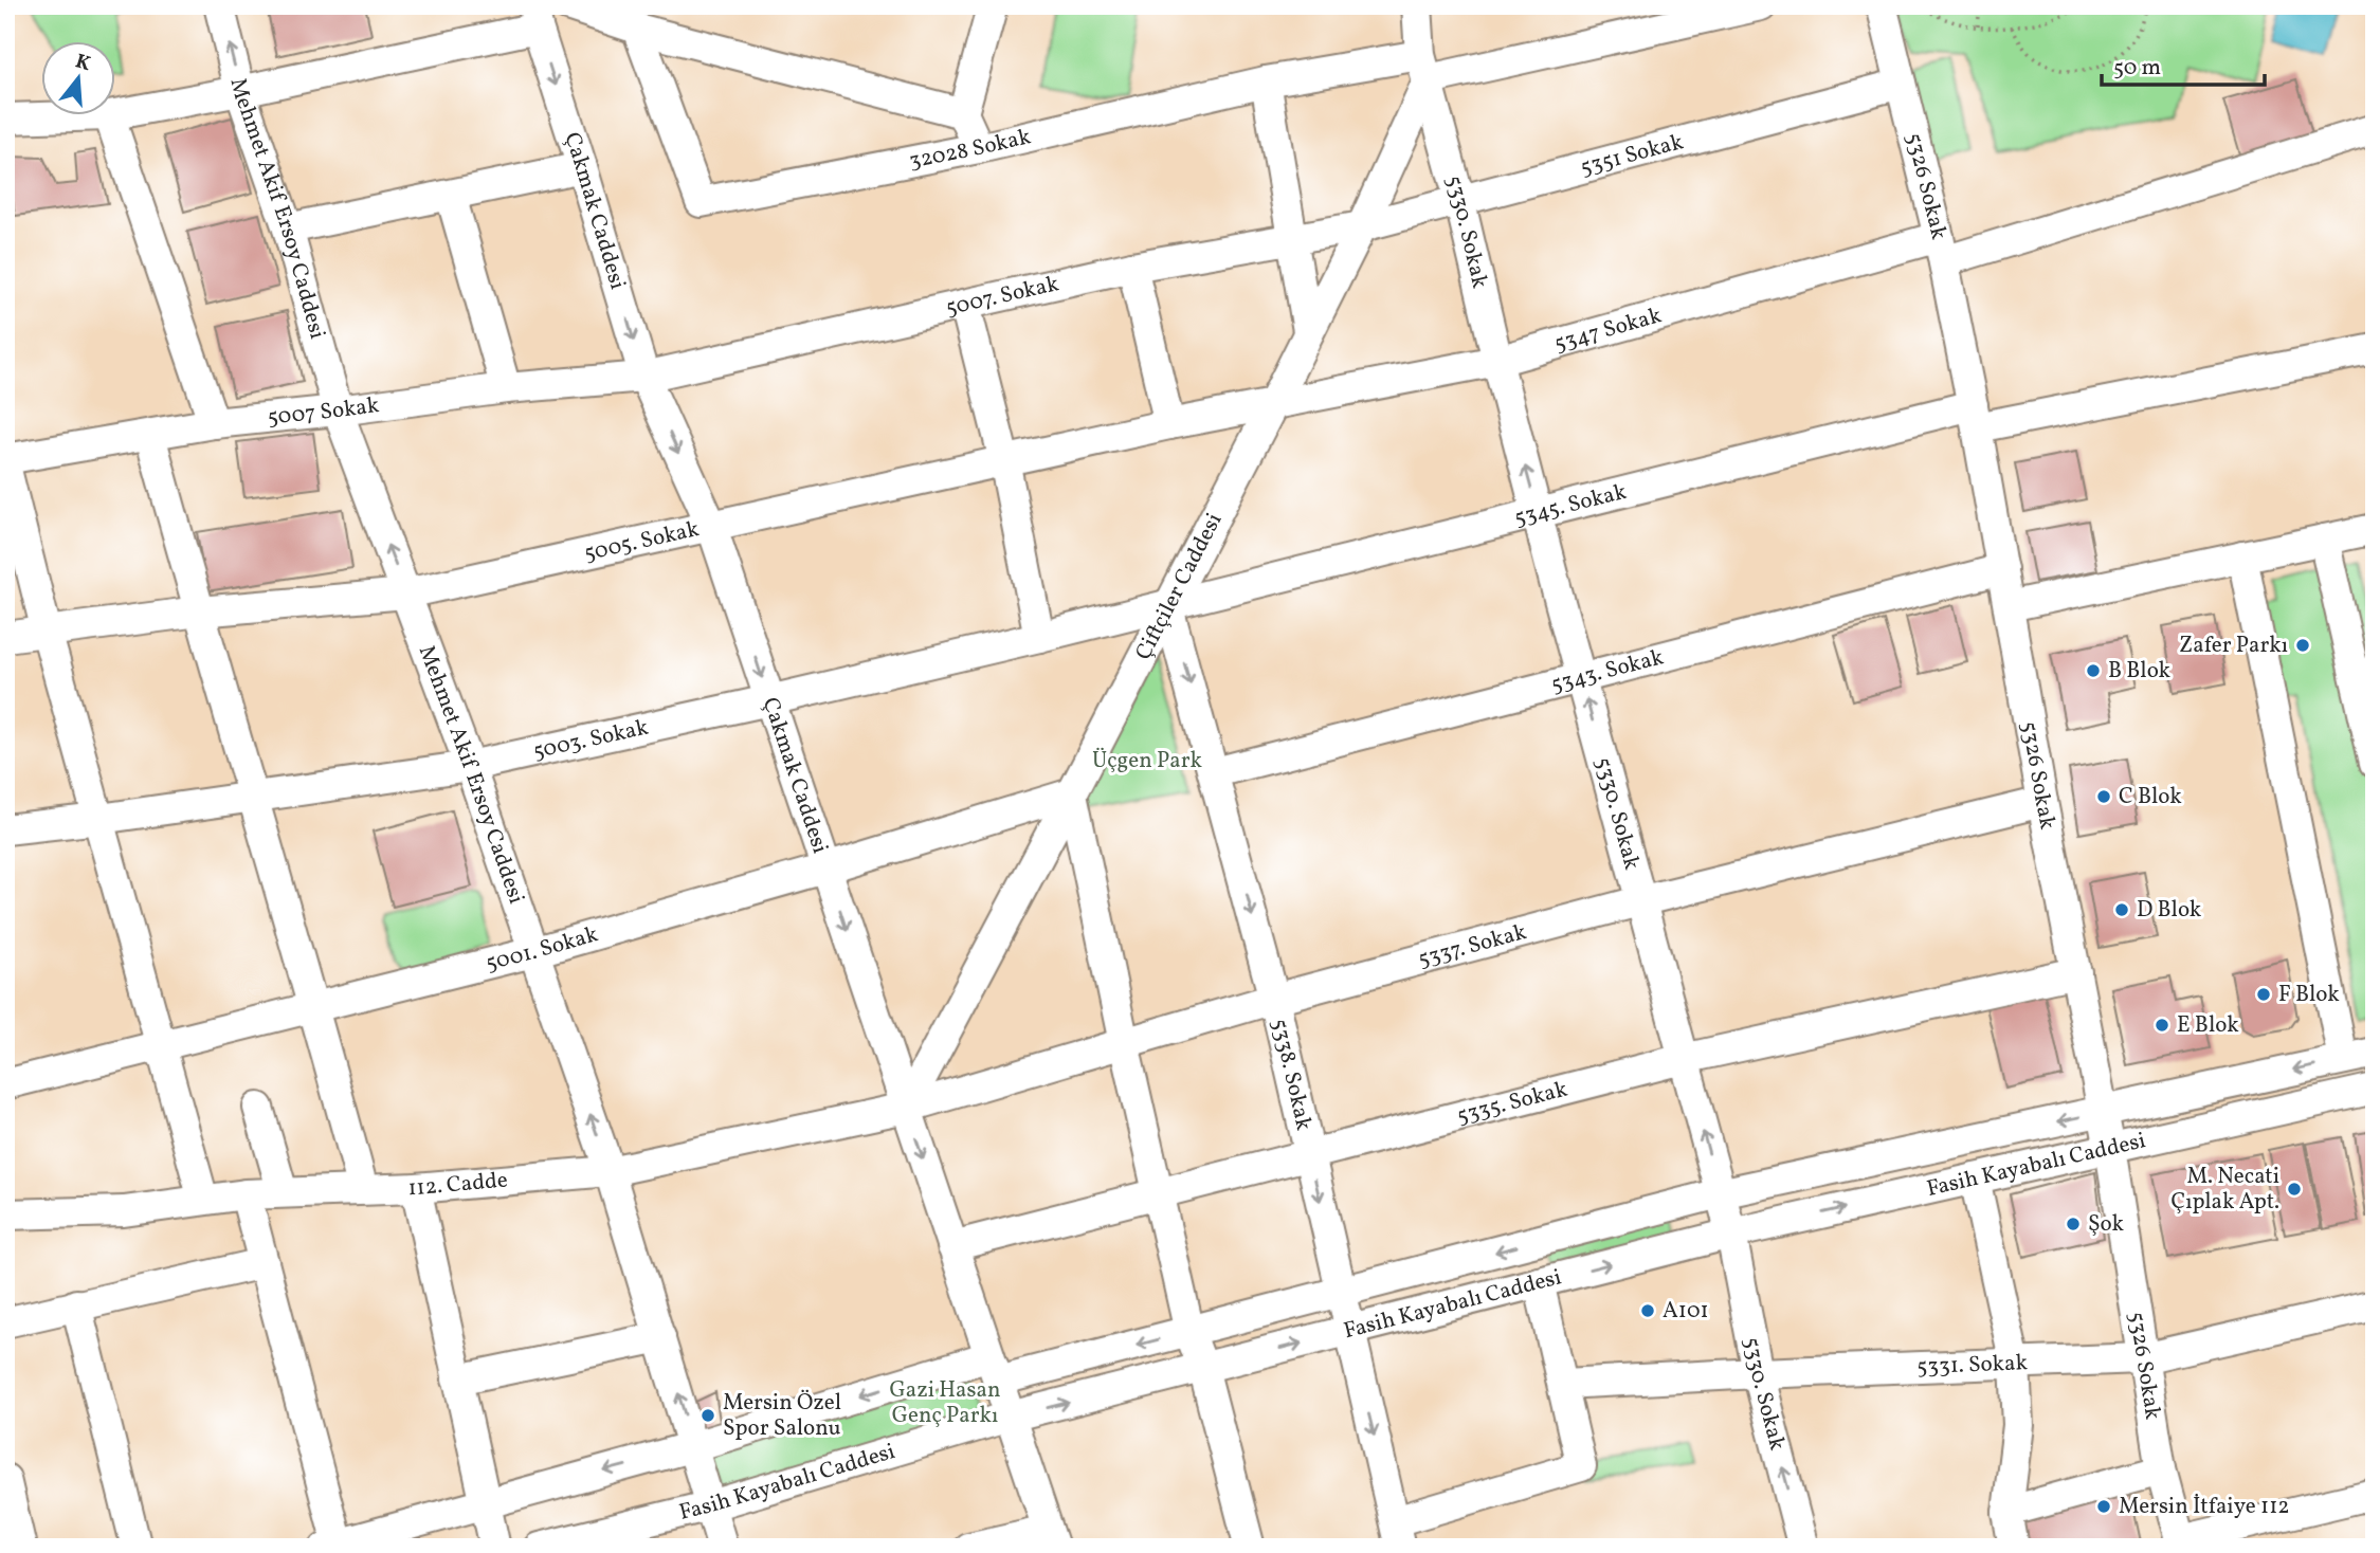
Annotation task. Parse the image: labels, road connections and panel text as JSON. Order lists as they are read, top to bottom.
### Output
{
  "streets": {
    "street": [
      "32028 Sokak",
      "5351 Sokak",
      "5326 Sokak",
      "Mehmet Akif Ersoy Caddesi",
      "Çakmak Caddesi",
      "5330. Sokak",
      "5007. Sokak",
      "5347 Sokak",
      "5007 Sokak",
      "5345. Sokak",
      "5005. Sokak",
      "Çiftçiler Caddesi",
      "5343. Sokak",
      "5003. Sokak",
      "5337. Sokak",
      "5001. Sokak",
      "5338. Sokak",
      "5335. Sokak",
      "Fasih Kayabalı Caddesi",
      "112. Cadde",
      "5331. Sokak"
    ]
  },
  "crossings": [
    ["32028 Sokak", "5330. Sokak"],
    ["32028 Sokak", "Çiftçiler Caddesi"],
    ["5351 Sokak", "5326 Sokak"],
    ["5351 Sokak", "5330. Sokak"],
    ["5351 Sokak", "5007. Sokak"],
    ["5351 Sokak", "Çiftçiler Caddesi"],
    ["5326 Sokak", "5347 Sokak"],
    ["5326 Sokak", "5345. Sokak"],
    ["5326 Sokak", "5343. Sokak"],
    ["5326 Sokak", "5337. Sokak"],
    ["5326 Sokak", "5335. Sokak"],
    ["5326 Sokak", "Fasih Kayabalı Caddesi"],
    ["5326 Sokak", "5331. Sokak"],
    ["Mehmet Akif Ersoy Caddesi", "5007 Sokak"],
    ["Mehmet Akif Ersoy Caddesi", "5005. Sokak"],
    ["Mehmet Akif Ersoy Caddesi", "5003. Sokak"],
    ["Mehmet Akif Ersoy Caddesi", "5001. Sokak"],
    ["Mehmet Akif Ersoy Caddesi", "Fasih Kayabalı Caddesi"],
    ["Mehmet Akif Ersoy Caddesi", "112. Cadde"],
    ["Çakmak Caddesi", "5007. Sokak"],
    ["Çakmak Caddesi", "5007 Sokak"],
    ["Çakmak Caddesi", "5005. Sokak"],
    ["Çakmak Caddesi", "Çiftçiler Caddesi"],
    ["Çakmak Caddesi", "5003. Sokak"],
    ["Çakmak Caddesi", "5337. Sokak"],
    ["Çakmak Caddesi", "5001. Sokak"],
    ["Çakmak Caddesi", "5335. Sokak"],
    ["Çakmak Caddesi", "Fasih Kayabalı Caddesi"],
    ["Çakmak Caddesi", "112. Cadde"],
    ["5330. Sokak", "5347 Sokak"],
    ["5330. Sokak", "5345. Sokak"],
    ["5330. Sokak", "Çiftçiler Caddesi"],
    ["5330. Sokak", "5343. Sokak"],
    ["5330. Sokak", "5337. Sokak"],
    ["5330. Sokak", "5335. Sokak"],
    ["5330. Sokak", "Fasih Kayabalı Caddesi"],
    ["5330. Sokak", "5331. Sokak"],
    ["5007. Sokak", "5007 Sokak"],
    ["5007. Sokak", "Çiftçiler Caddesi"],
    ["5347 Sokak", "5005. Sokak"],
    ["5347 Sokak", "Çiftçiler Caddesi"],
    ["5345. Sokak", "Çiftçiler Caddesi"],
    ["5345. Sokak", "5003. Sokak"],
    ["5345. Sokak", "5338. Sokak"],
    ["5005. Sokak", "Çiftçiler Caddesi"],
    ["Çiftçiler Caddesi", "5003. Sokak"],
    ["Çiftçiler Caddesi", "5337. Sokak"],
    ["Çiftçiler Caddesi", "5001. Sokak"],
    ["Çiftçiler Caddesi", "5338. Sokak"],
    ["Çiftçiler Caddesi", "112. Cadde"],
    ["5343. Sokak", "5338. Sokak"],
    ["5003. Sokak", "5338. Sokak"],
    ["5337. Sokak", "5338. Sokak"],
    ["5337. Sokak", "112. Cadde"],
    ["5338. Sokak", "5335. Sokak"],
    ["5338. Sokak", "Fasih Kayabalı Caddesi"]
  ],
  "one_way": ["5330. Sokak"],
  "parks": ["Üçgen Park", "Gazi Hasan Genç Parkı"],
  "places": [
    "Zafer Parkı",
    "B Blok",
    "C Blok",
    "D Blok",
    "F Blok",
    "E Blok",
    "M. Necati Çıplak Apt.",
    "Şok",
    "A101",
    "Mersin Özel Spor Salonu",
    "Mersin İtfaiye 112"
  ],
  "scale_bar": "50 m",
  "north": "top"
}
